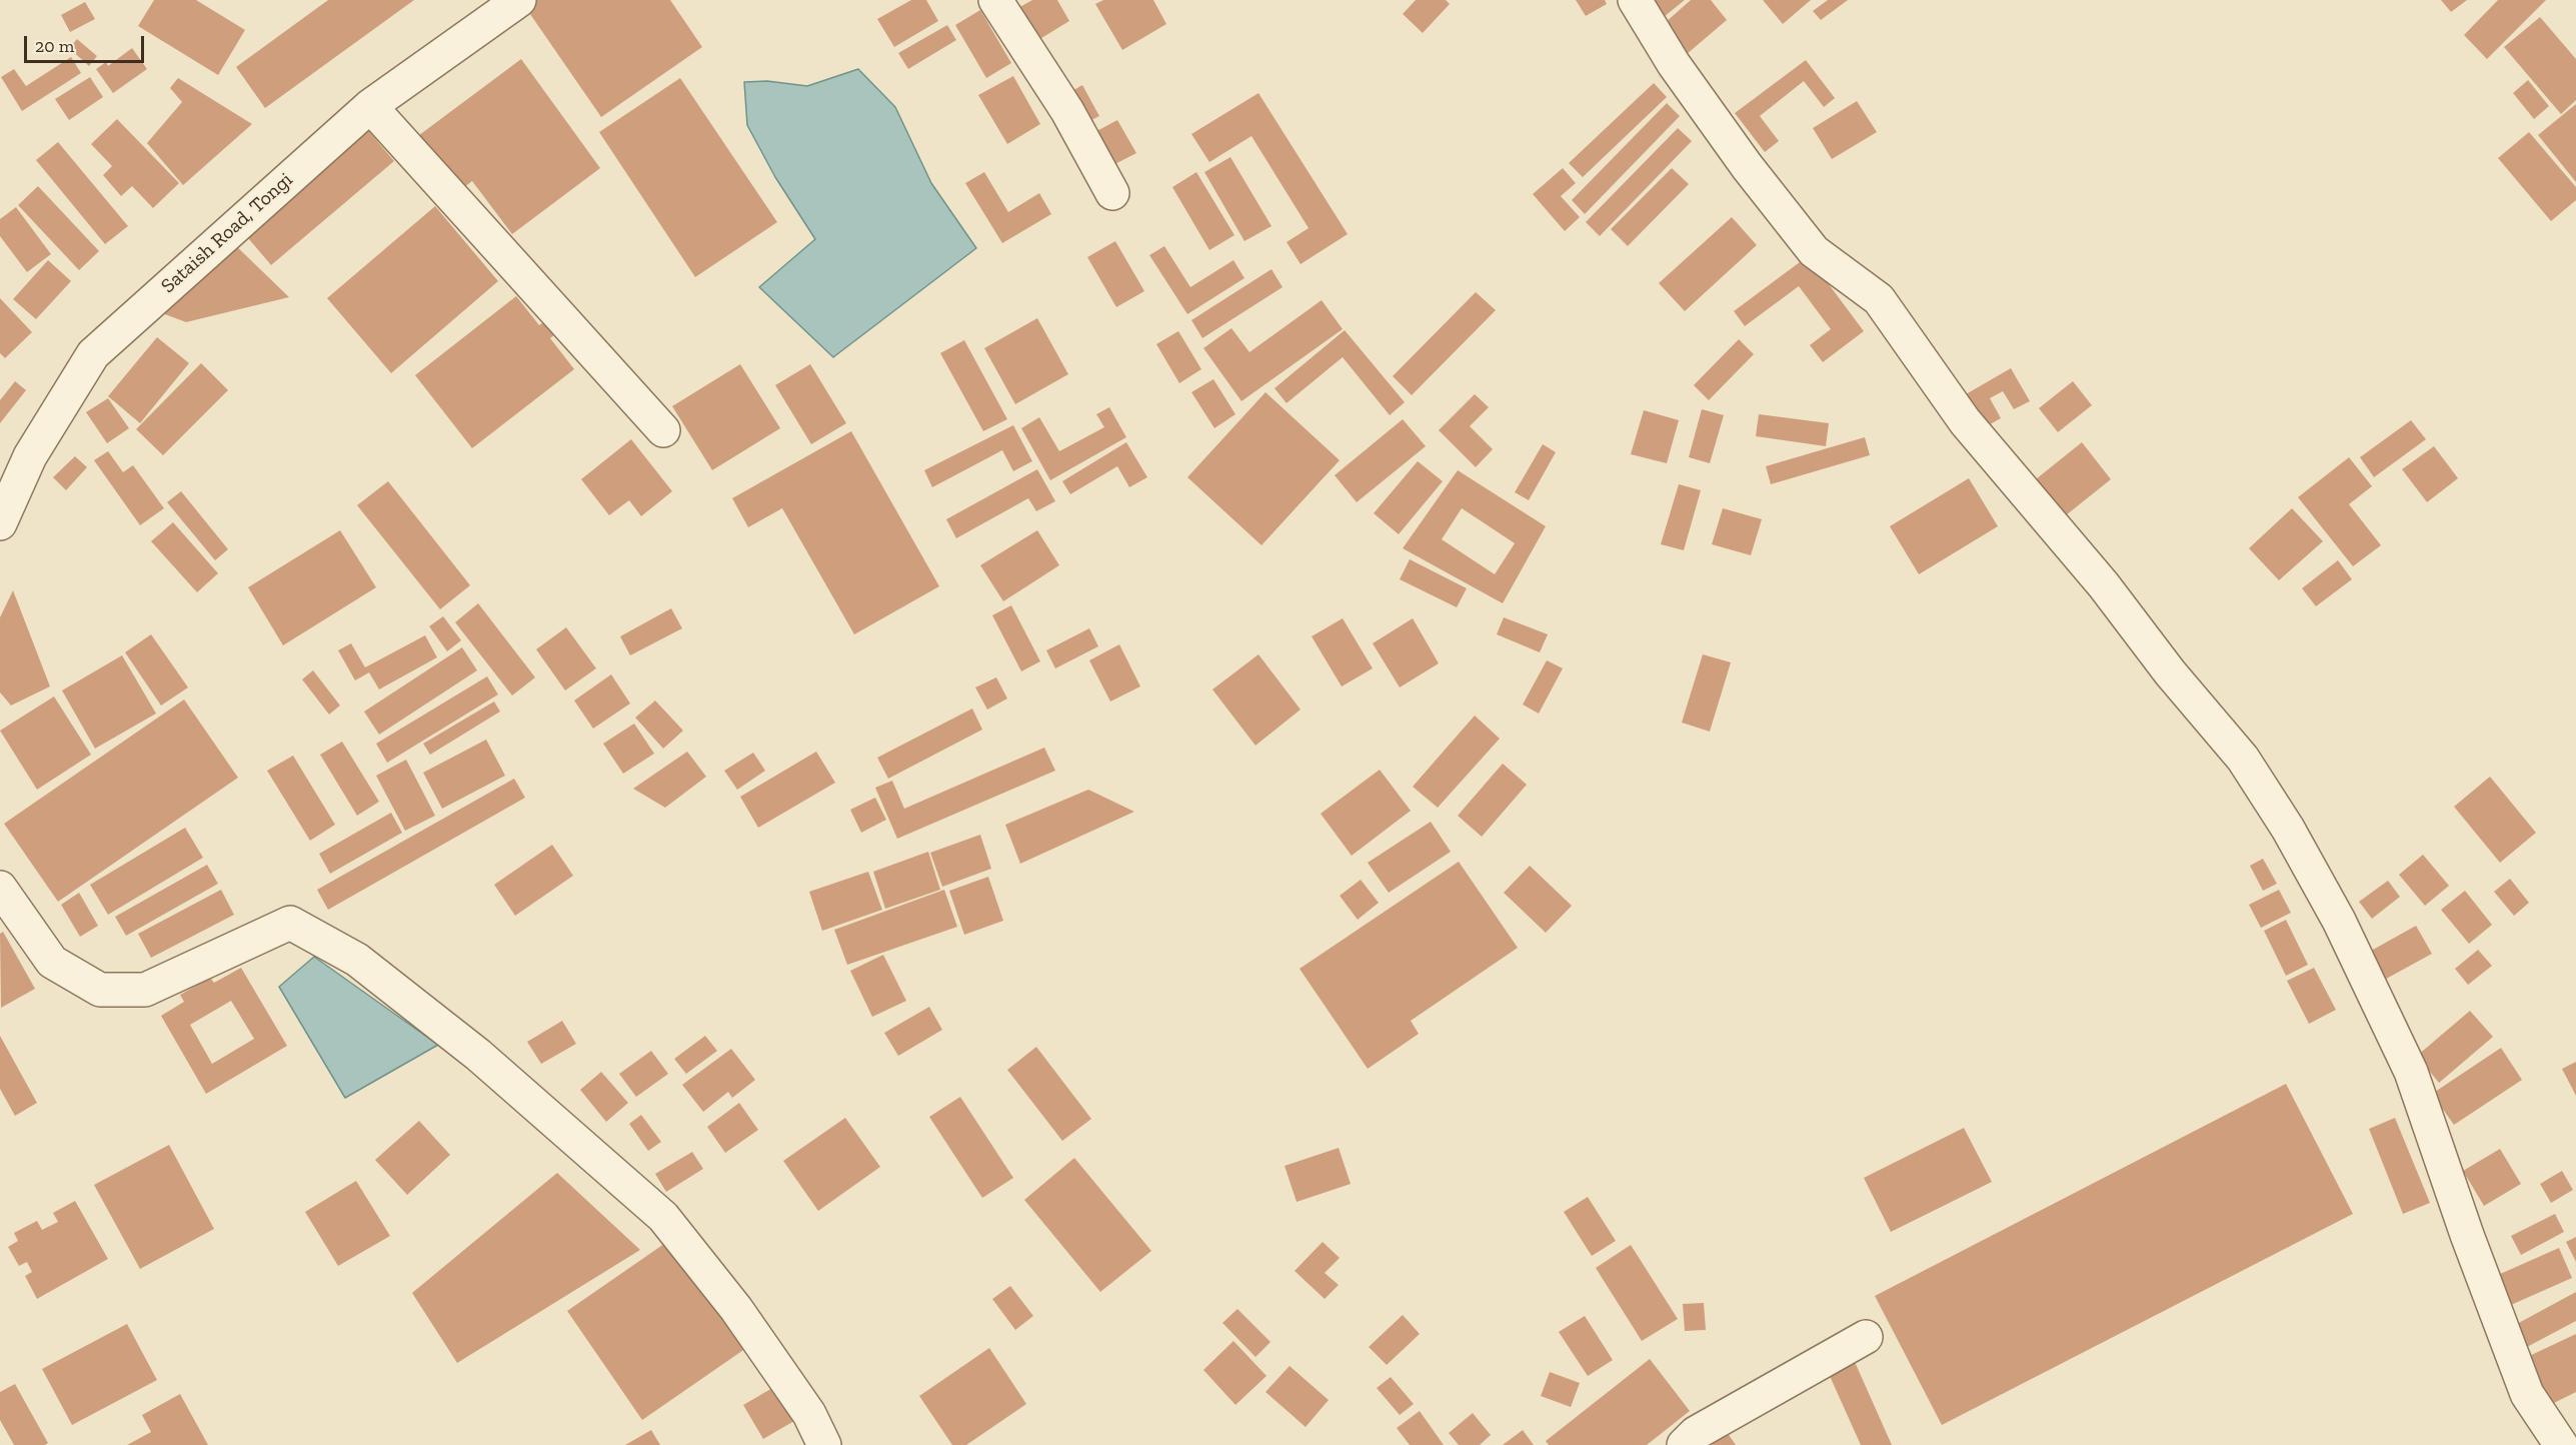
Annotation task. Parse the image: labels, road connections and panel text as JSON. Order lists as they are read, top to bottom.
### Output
{
  "streets": {
    "street": ["Sataish Road, Tongi"]
  },
  "scale_bar": "20 m"
}
